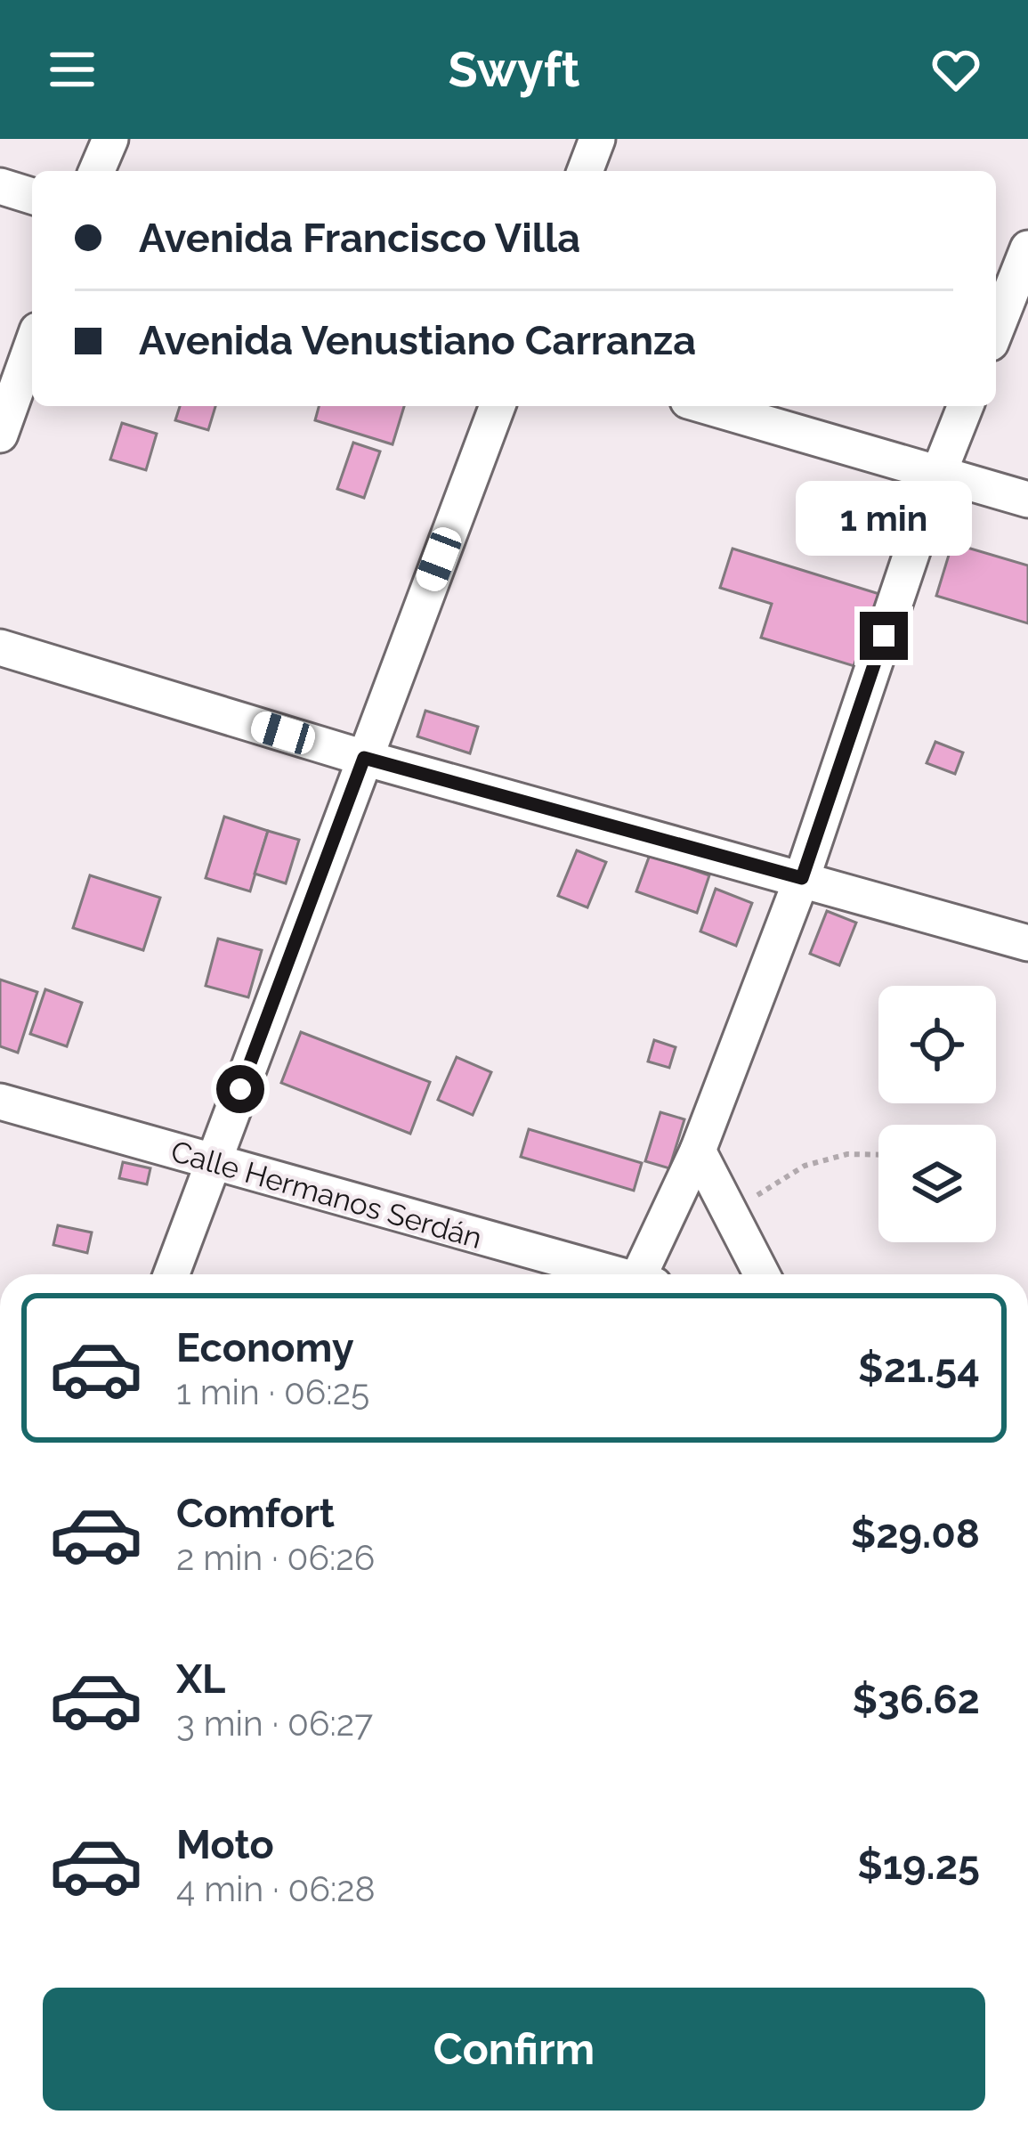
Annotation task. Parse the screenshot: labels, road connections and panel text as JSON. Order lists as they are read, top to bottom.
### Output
{
  "streets": {
    "street": ["Calle Hermanos Serdán"]
  },
  "page": {
    "header": "Swyft",
    "banner": ["Avenida Francisco Villa", "Avenida Venustiano Carranza"],
    "bubble": "1 min",
    "list": [
      {
        "name": "Economy",
        "note": "1 min · 06:25",
        "value": "$21.54"
      },
      {
        "name": "Comfort",
        "note": "2 min · 06:26",
        "value": "$29.08"
      },
      {
        "name": "XL",
        "note": "3 min · 06:27",
        "value": "$36.62"
      },
      {
        "name": "Moto",
        "note": "4 min · 06:28",
        "value": "$19.25"
      }
    ],
    "buttons": "Confirm"
  }
}
